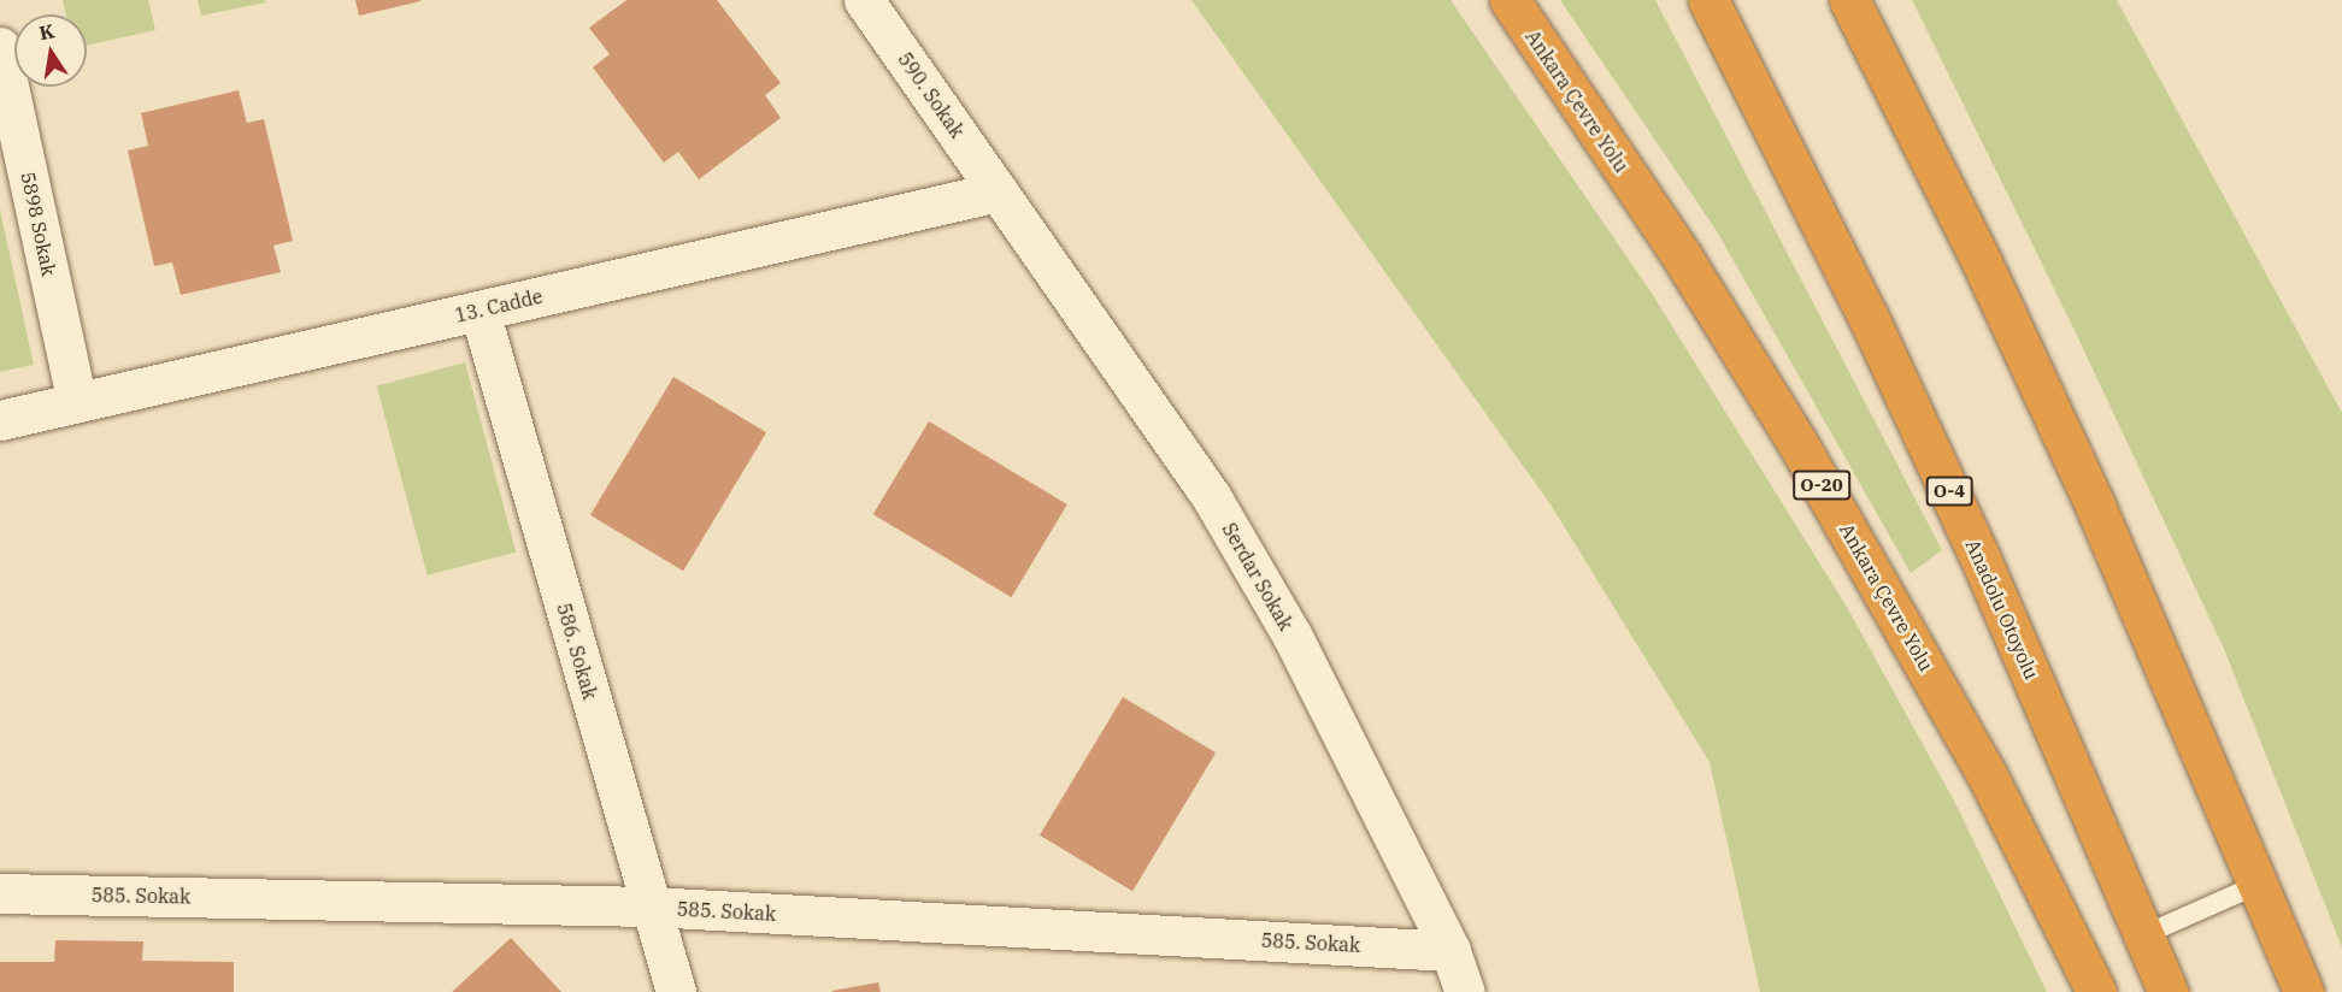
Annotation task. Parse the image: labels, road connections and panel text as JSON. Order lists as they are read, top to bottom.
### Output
{
  "streets": {
    "highway": [
      "Ankara Çevre Yolu",
      "O-20",
      "O-4",
      "Anadolu Otoyolu"
    ],
    "street": [
      "590. Sokak",
      "5898 Sokak",
      "13. Cadde",
      "Serdar Sokak",
      "586. Sokak",
      "585. Sokak"
    ]
  },
  "crossings": [
    ["590. Sokak", "13. Cadde"],
    ["590. Sokak", "Serdar Sokak"],
    ["5898 Sokak", "13. Cadde"],
    ["13. Cadde", "Serdar Sokak"],
    ["13. Cadde", "586. Sokak"],
    ["Serdar Sokak", "585. Sokak"],
    ["586. Sokak", "585. Sokak"]
  ],
  "north": "top"
}
